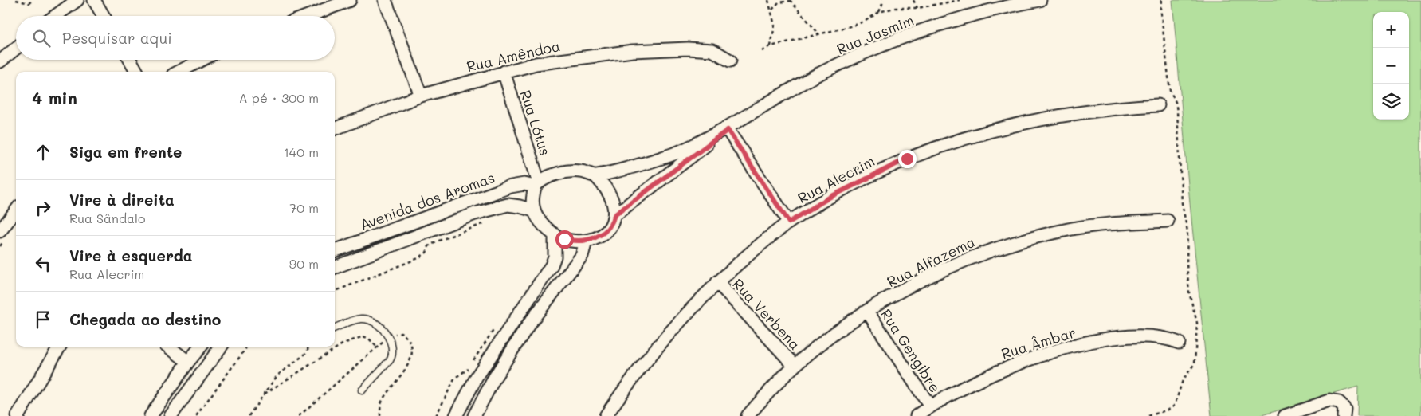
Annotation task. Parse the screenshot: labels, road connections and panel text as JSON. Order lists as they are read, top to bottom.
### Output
{
  "streets": {
    "street": [
      "Rua Jasmim",
      "Rua Amêndoa",
      "Rua Lótus",
      "Rua Alecrim",
      "Avenida dos Aromas",
      "Rua Alfazema",
      "Rua Verbena",
      "Rua Âmbar",
      "Rua Gengibre"
    ]
  },
  "crossings": [
    ["Rua Amêndoa", "Rua Lótus"],
    ["Rua Lótus", "Avenida dos Aromas"],
    ["Rua Alecrim", "Rua Verbena"],
    ["Rua Alfazema", "Rua Verbena"],
    ["Rua Alfazema", "Rua Gengibre"],
    ["Rua Âmbar", "Rua Gengibre"]
  ],
  "page": {
    "map_buttons": ["+", "−"],
    "search": "Pesquisar aqui",
    "heading": ["4 min", "A pé · 300 m"],
    "list": [
      ["Siga em frente", "140 m"],
      ["Vire à direita", "Rua Sândalo", "70 m"],
      ["Vire à esquerda", "Rua Alecrim", "90 m"],
      "Chegada ao destino"
    ]
  }
}
